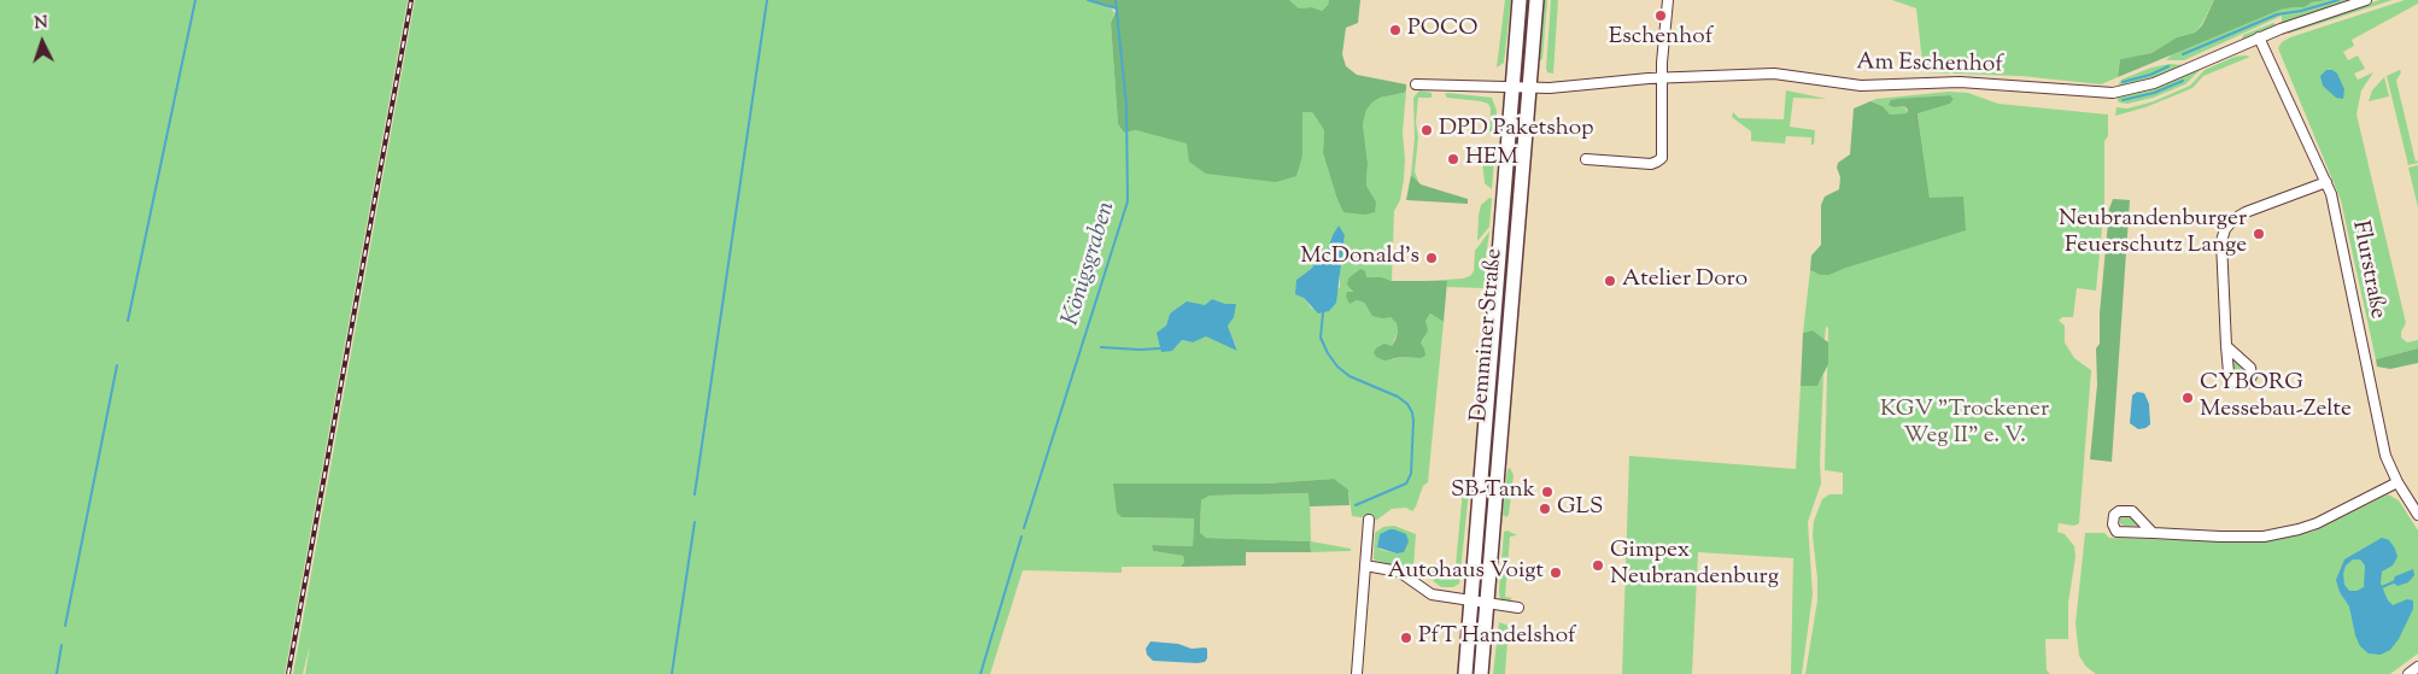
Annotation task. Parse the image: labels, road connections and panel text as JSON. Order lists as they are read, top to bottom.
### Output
{
  "streets": {
    "main road": ["Demminer Straße"],
    "street": ["Am Eschenhof", "Flurstraße"]
  },
  "crossings": [
    ["Am Eschenhof", "Flurstraße"],
    ["Am Eschenhof", "Demminer Straße"]
  ],
  "water": ["Königsgraben"],
  "parks": ["KGV \"Trockener Weg II\" e. V."],
  "places": [
    "Eschenhof",
    "POCO",
    "DPD Paketshop",
    "HEM",
    "Neubrandenburger Feuerschutz Lange",
    "McDonald's",
    "Atelier Doro",
    "CYBORG Messebau-Zelte",
    "SB-Tank",
    "GLS",
    "Gimpex Neubrandenburg",
    "Autohaus Voigt",
    "PfT Handelshof"
  ],
  "north": "top"
}
